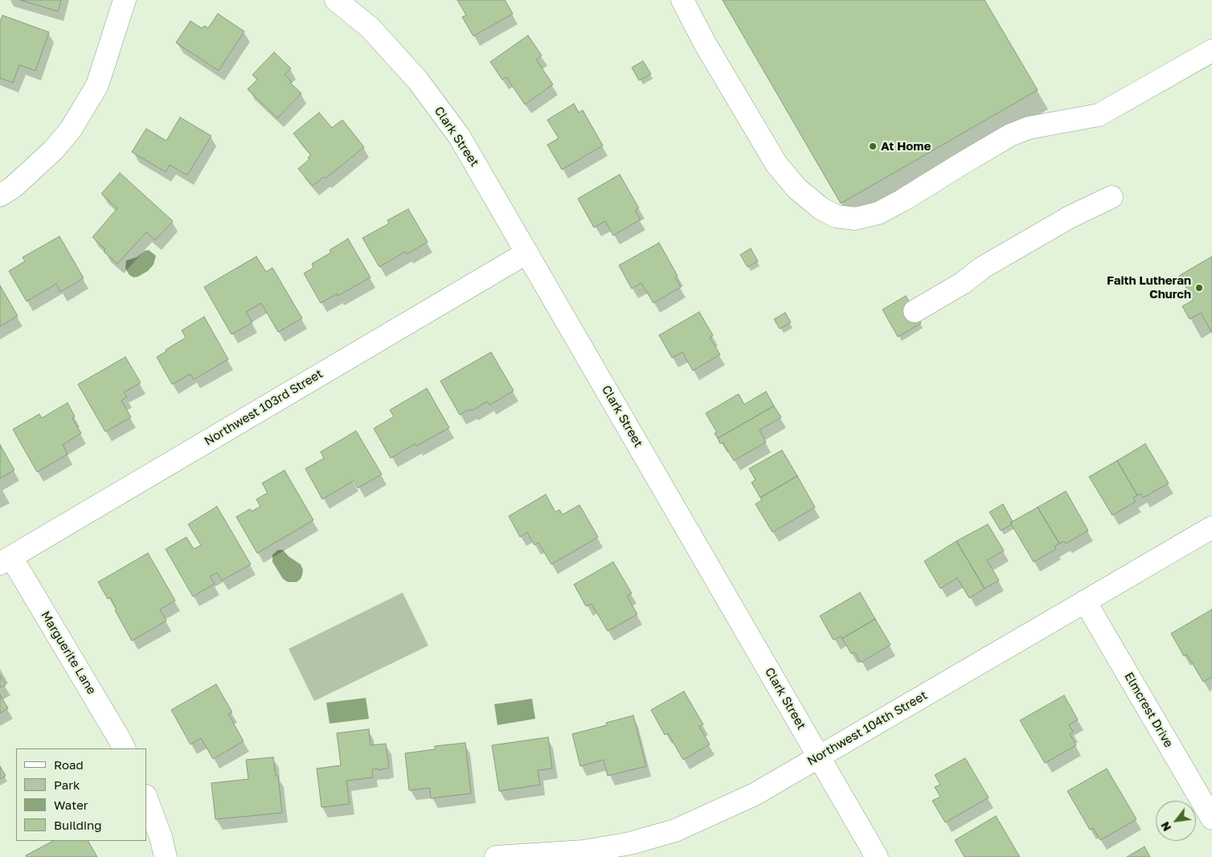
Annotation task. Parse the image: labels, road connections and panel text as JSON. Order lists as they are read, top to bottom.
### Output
{
  "streets": {
    "street": [
      "Clark Street",
      "Northwest 103rd Street",
      "Marguerite Lane",
      "Elmcrest Drive",
      "Northwest 104th Street"
    ]
  },
  "crossings": [
    ["Clark Street", "Northwest 103rd Street"],
    ["Clark Street", "Northwest 104th Street"],
    ["Northwest 103rd Street", "Marguerite Lane"],
    ["Elmcrest Drive", "Northwest 104th Street"]
  ],
  "places": ["At Home", "Faith Lutheran Church"],
  "legend": [
    "Road",
    "Park",
    "Water",
    "Building"
  ],
  "north": "bottom left"
}
